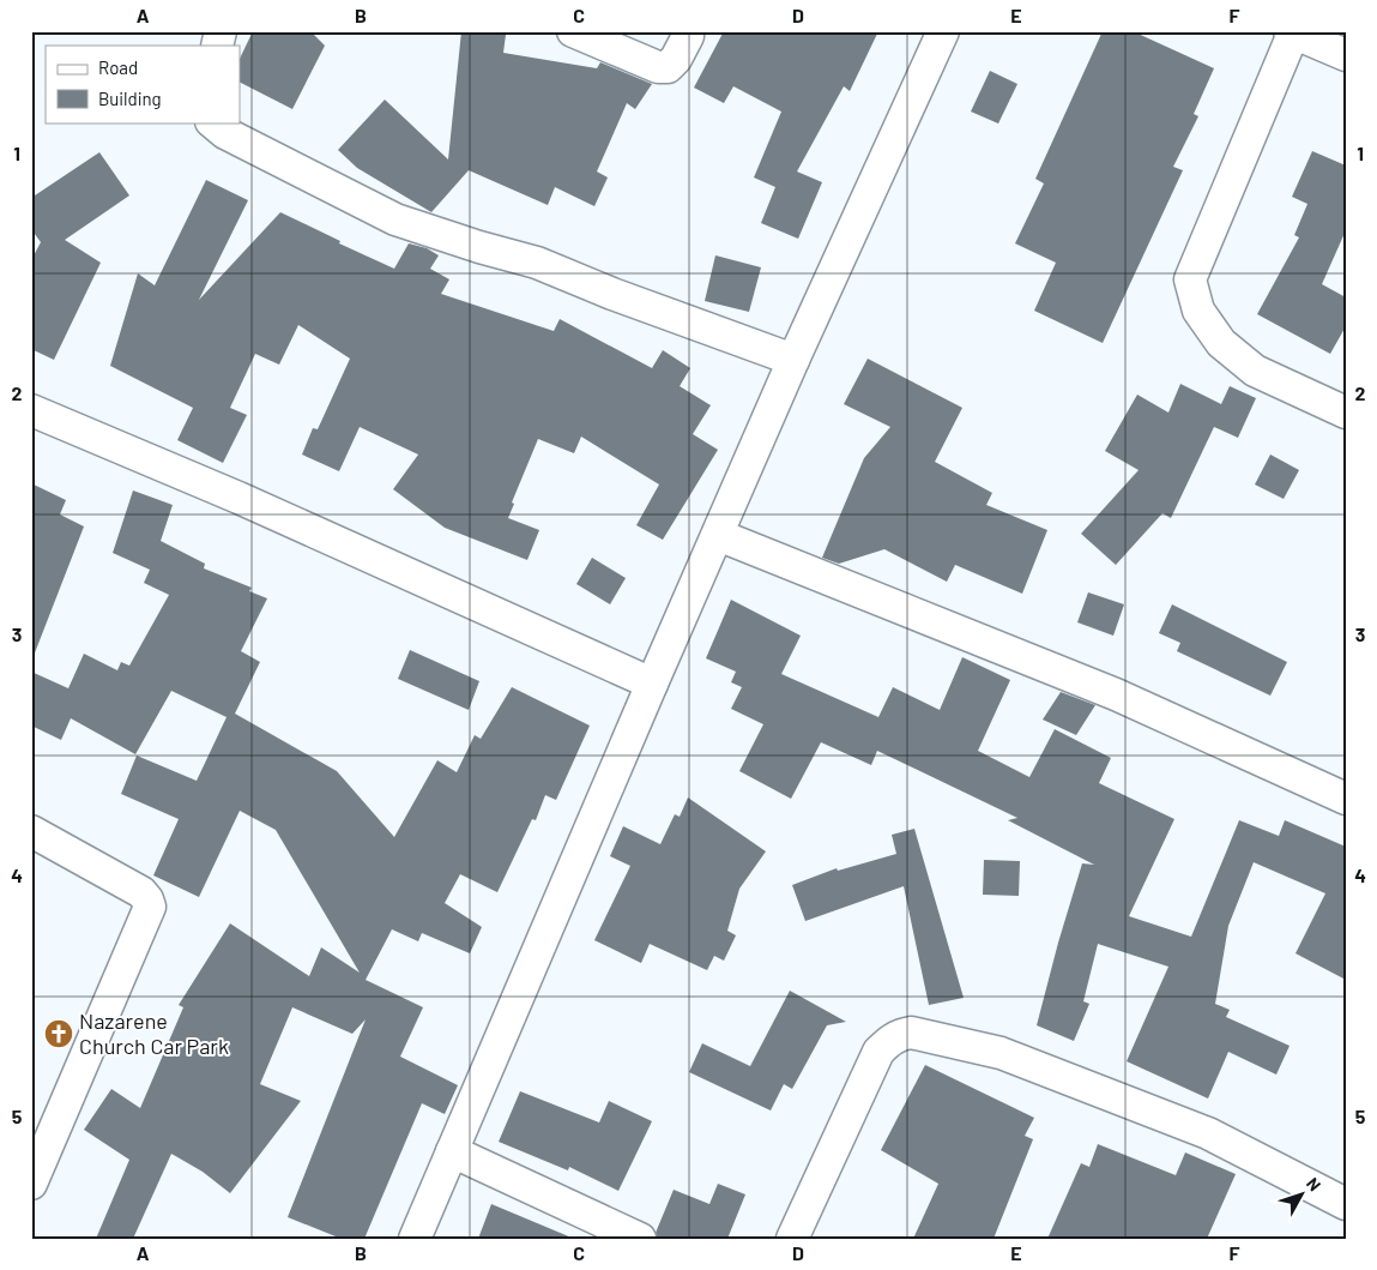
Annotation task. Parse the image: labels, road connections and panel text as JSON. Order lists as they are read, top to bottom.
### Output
{
  "places": {
    "church": ["Nazarene Church Car Park"]
  },
  "legend": ["Road", "Building"],
  "north": "top right",
  "grid": {
    "columns": [
      "A",
      "B",
      "C",
      "D",
      "E",
      "F"
    ],
    "rows": [
      "1",
      "2",
      "3",
      "4",
      "5"
    ]
  }
}
